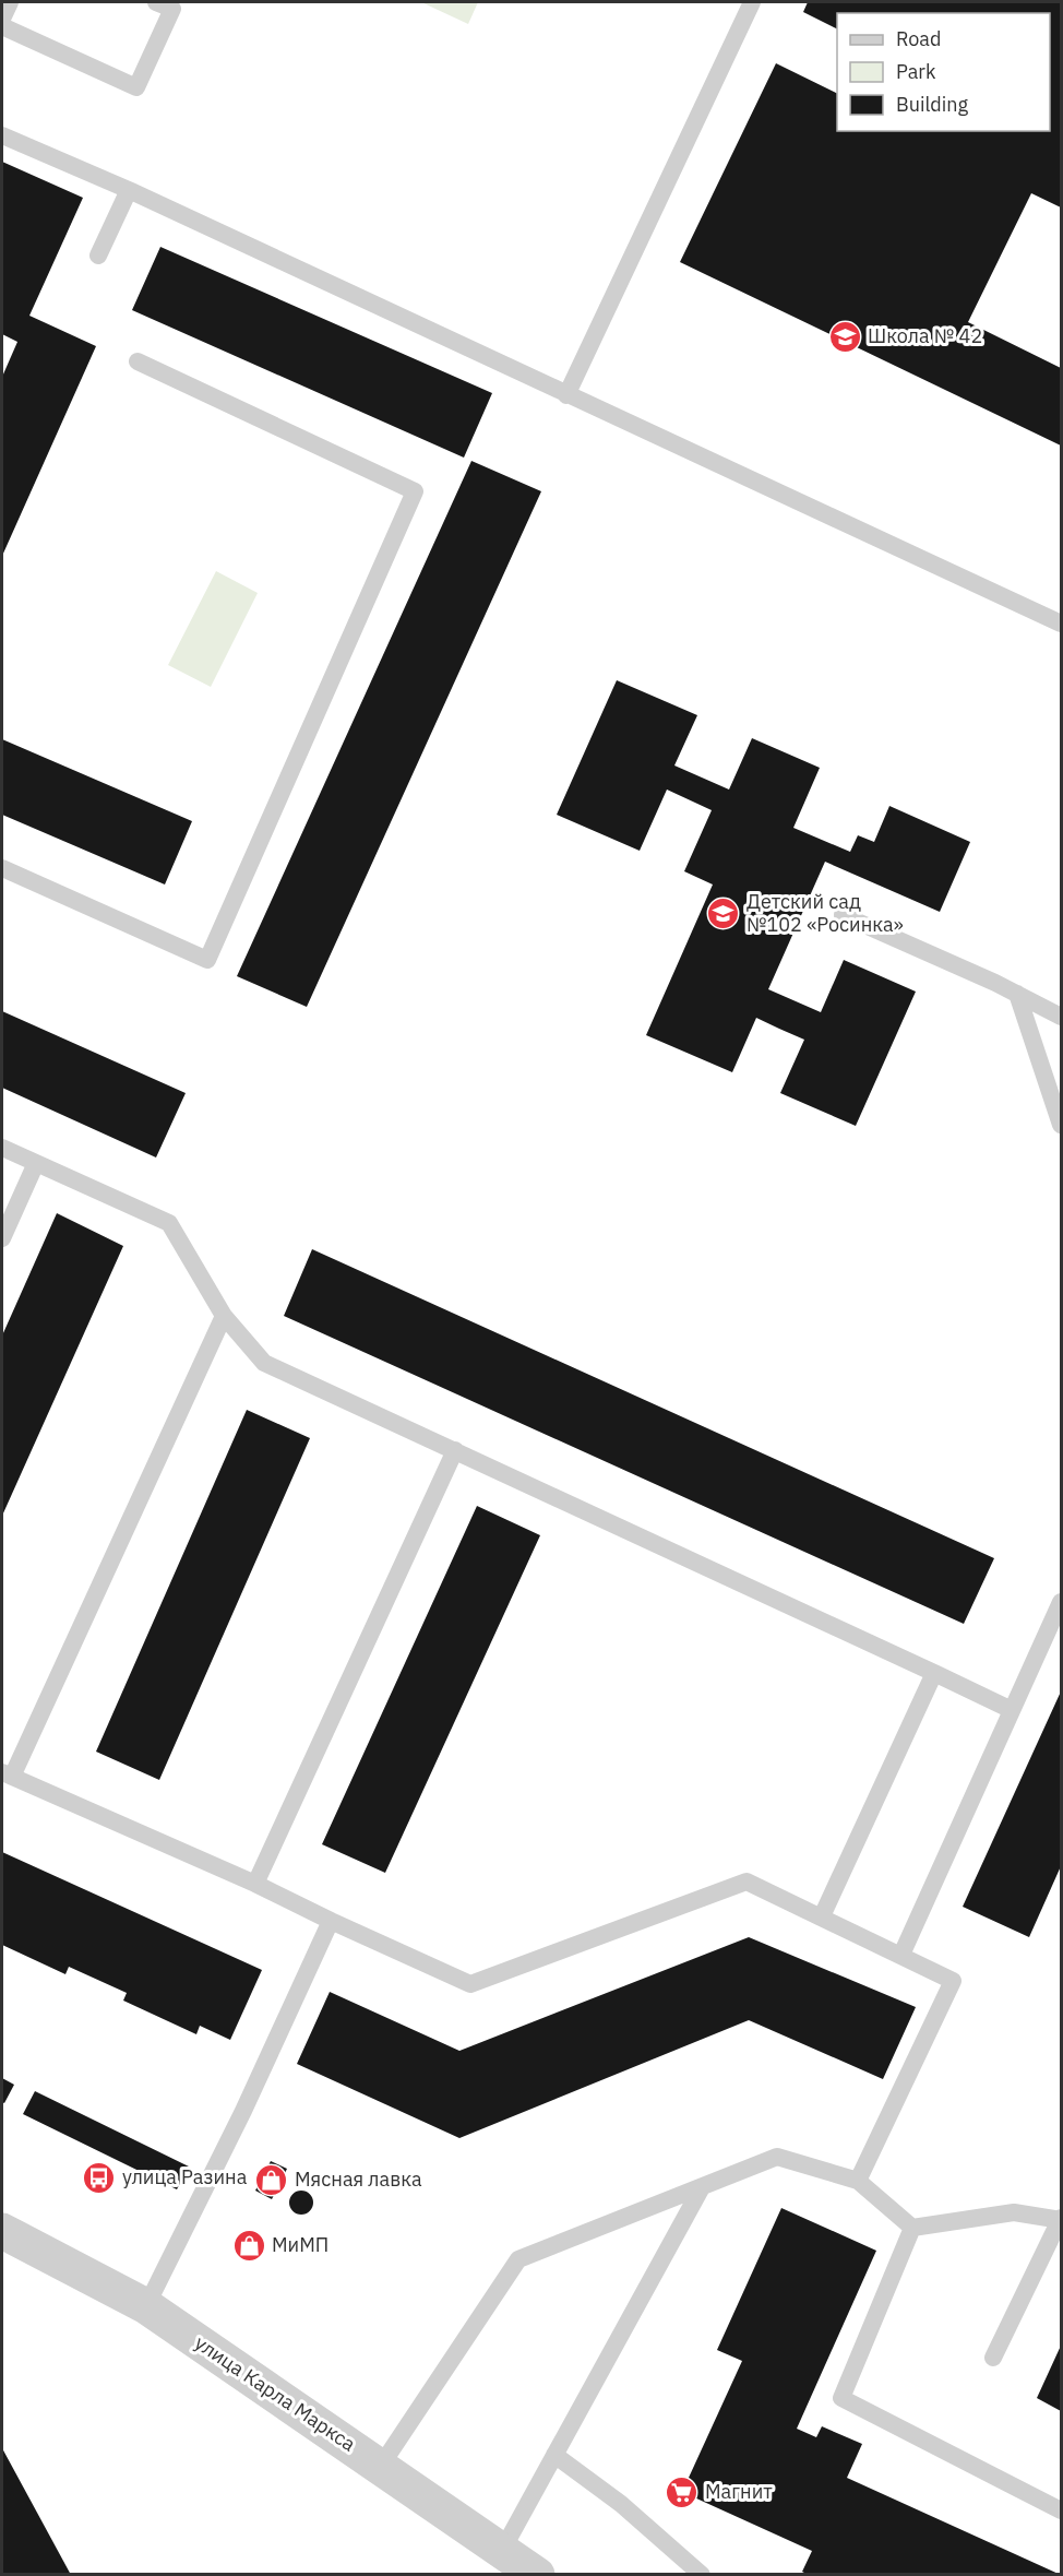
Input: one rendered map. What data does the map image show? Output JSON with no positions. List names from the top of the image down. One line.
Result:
{"streets":{"street":["улица Карла Маркса"]},"places":{"school or university":["Школа № 42","Детский сад №102 «Росинка»"],"bus stop":["улица Разина"],"shop":["Мясная лавка","МиМП"],"supermarket":["Магнит"]},"legend":["Road","Park","Building"]}
